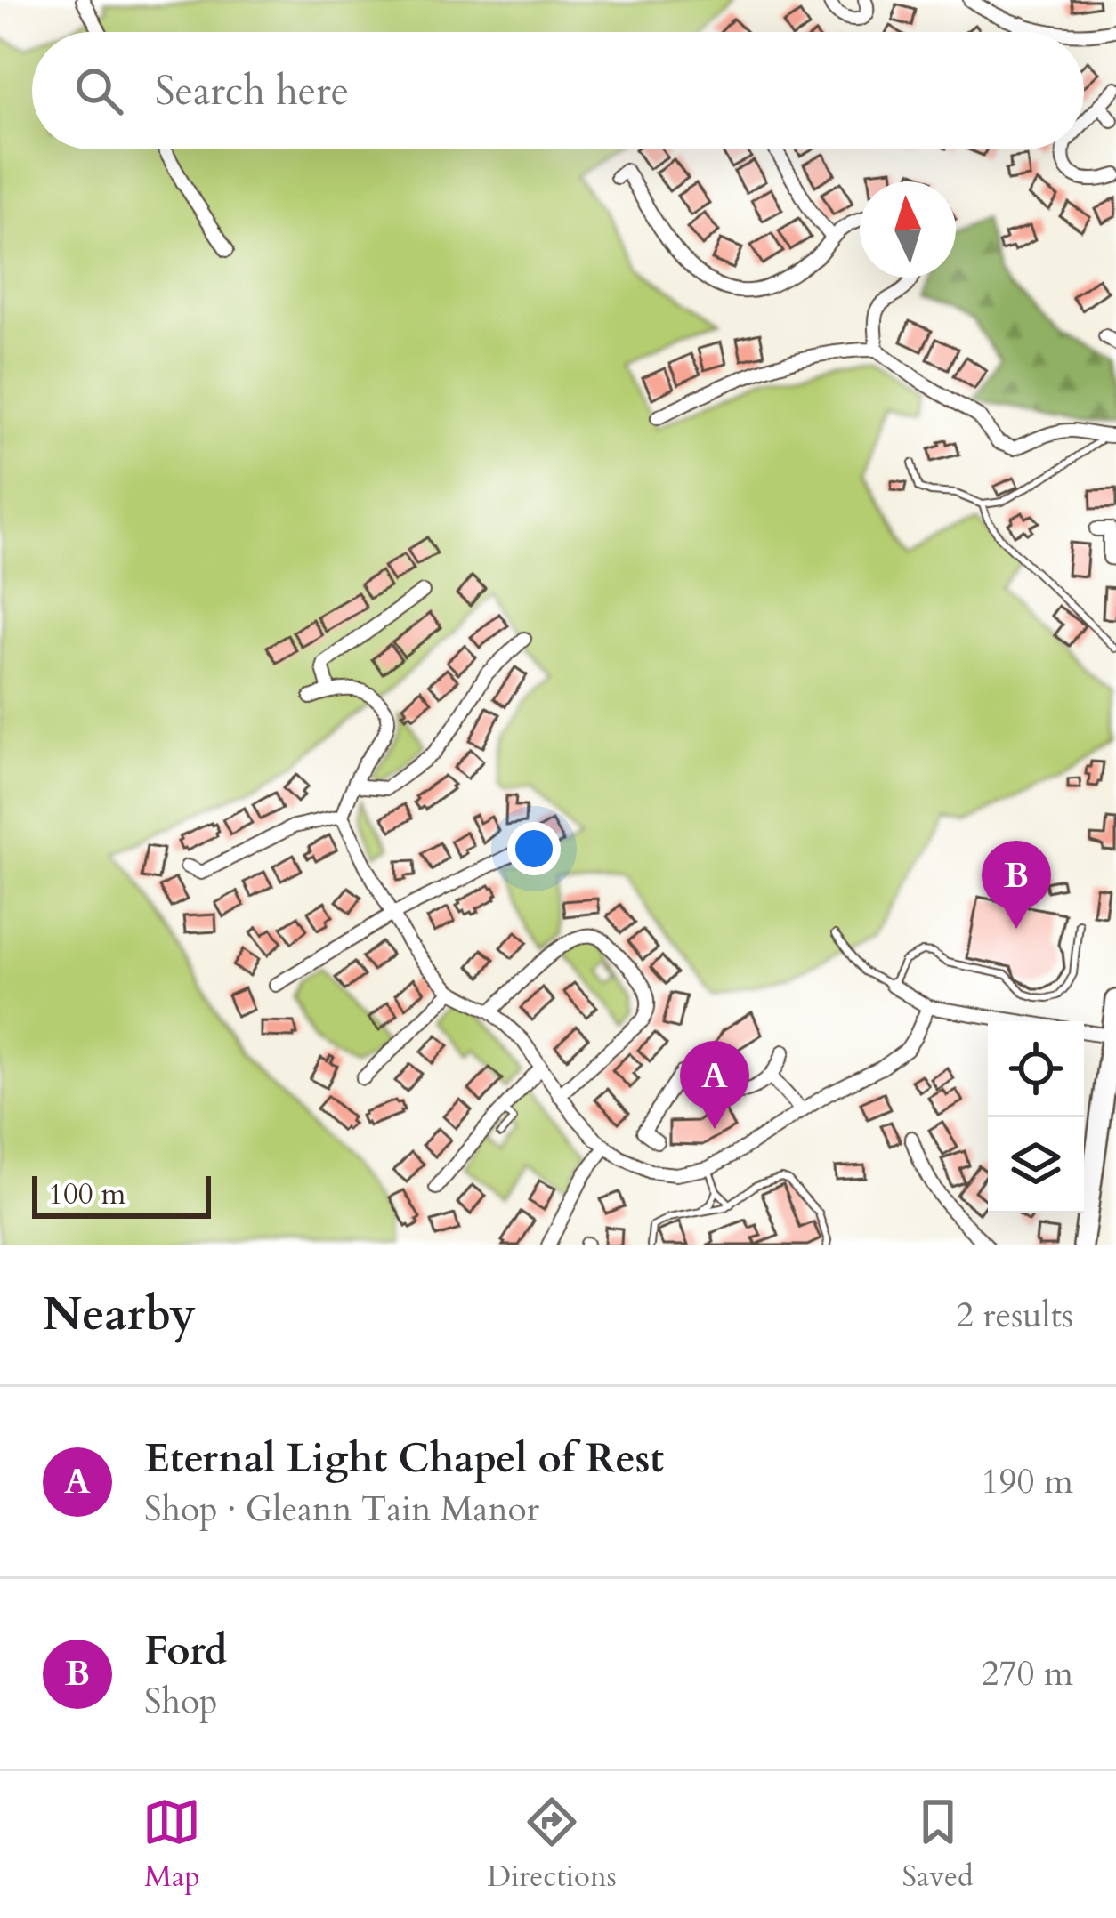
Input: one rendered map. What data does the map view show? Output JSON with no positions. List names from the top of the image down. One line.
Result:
{"scale_bar":"100 m","north":"top","page":{"search":"Search here","pins":["B","A"],"scale":"100 m","heading":["Nearby","2 results"],"list":[{"mark":"A","name":"Eternal Light Chapel of Rest","note":"Shop · Gleann Tain Manor","value":"190 m"},{"mark":"B","name":"Ford","note":"Shop","value":"270 m"}],"nav":["Map","Directions","Saved"]}}
